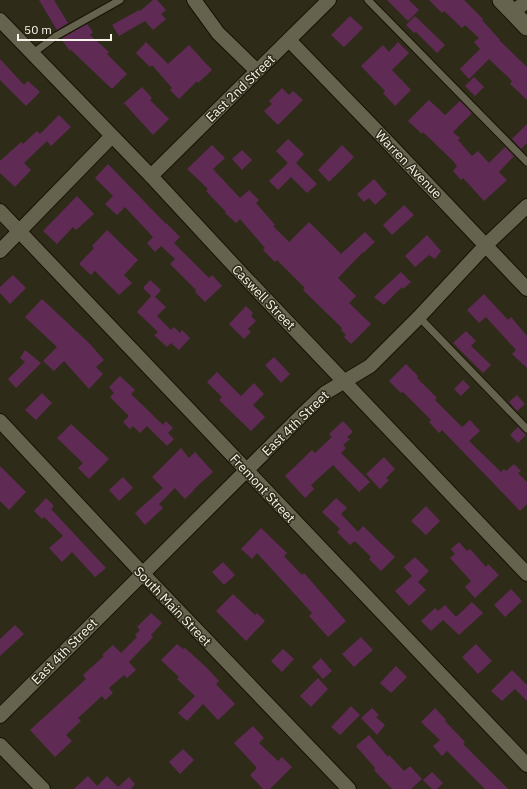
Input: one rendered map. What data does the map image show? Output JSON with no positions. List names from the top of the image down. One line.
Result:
{"streets":{"street":["East 2nd Street","Warren Avenue","Caswell Street","East 4th Street","Fremont Street","South Main Street"]},"crossings":[["East 2nd Street","Warren Avenue"],["East 2nd Street","Caswell Street"],["Warren Avenue","East 4th Street"],["Caswell Street","East 4th Street"],["East 4th Street","Fremont Street"],["East 4th Street","South Main Street"]],"scale_bar":"50 m"}
